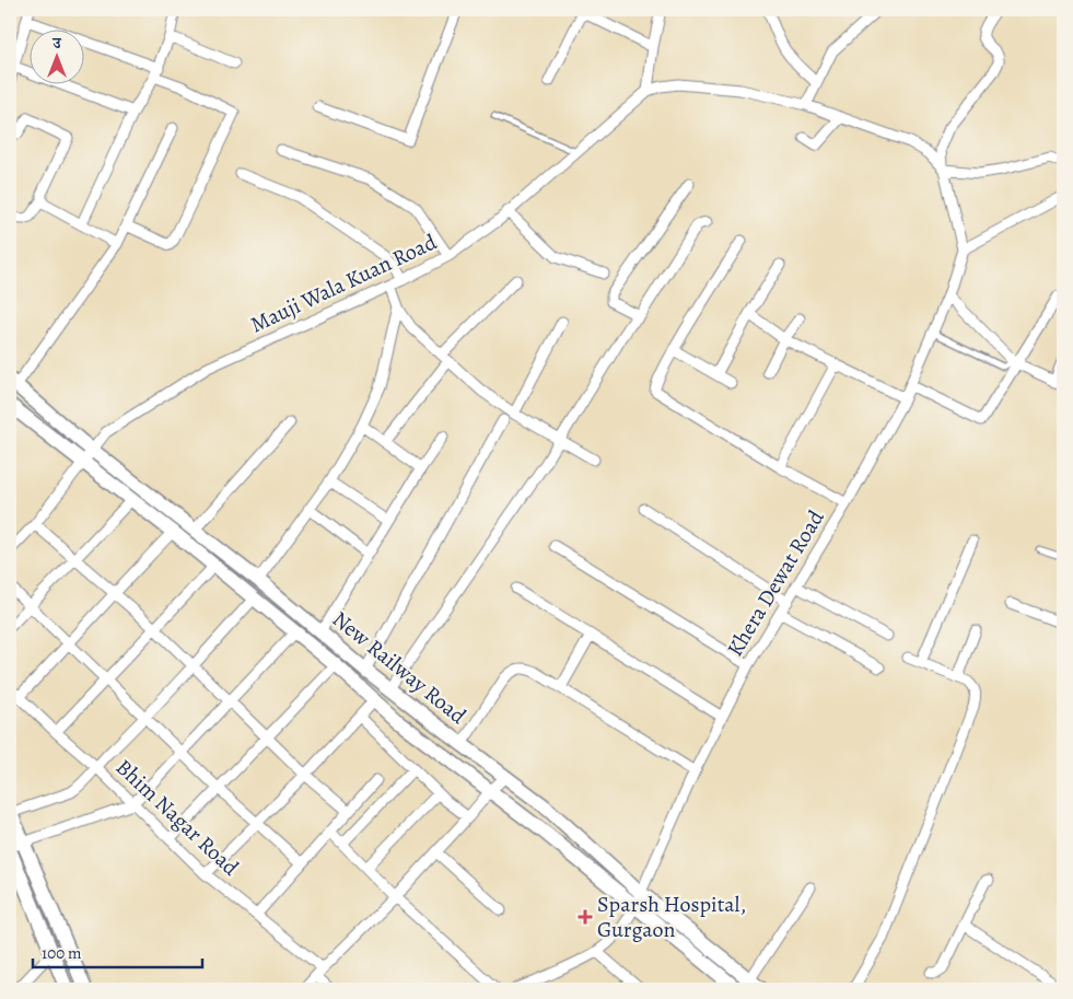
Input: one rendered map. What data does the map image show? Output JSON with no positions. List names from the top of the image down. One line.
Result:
{"streets":{"main road":["New Railway Road"],"street":["Mauji Wala Kuan Road","Khera Dewat Road","Bhim Nagar Road"]},"crossings":[["Mauji Wala Kuan Road","New Railway Road"],["Khera Dewat Road","New Railway Road"]],"places":{"health":["Sparsh Hospital, Gurgaon"]},"scale_bar":"100 m","north":"top"}
